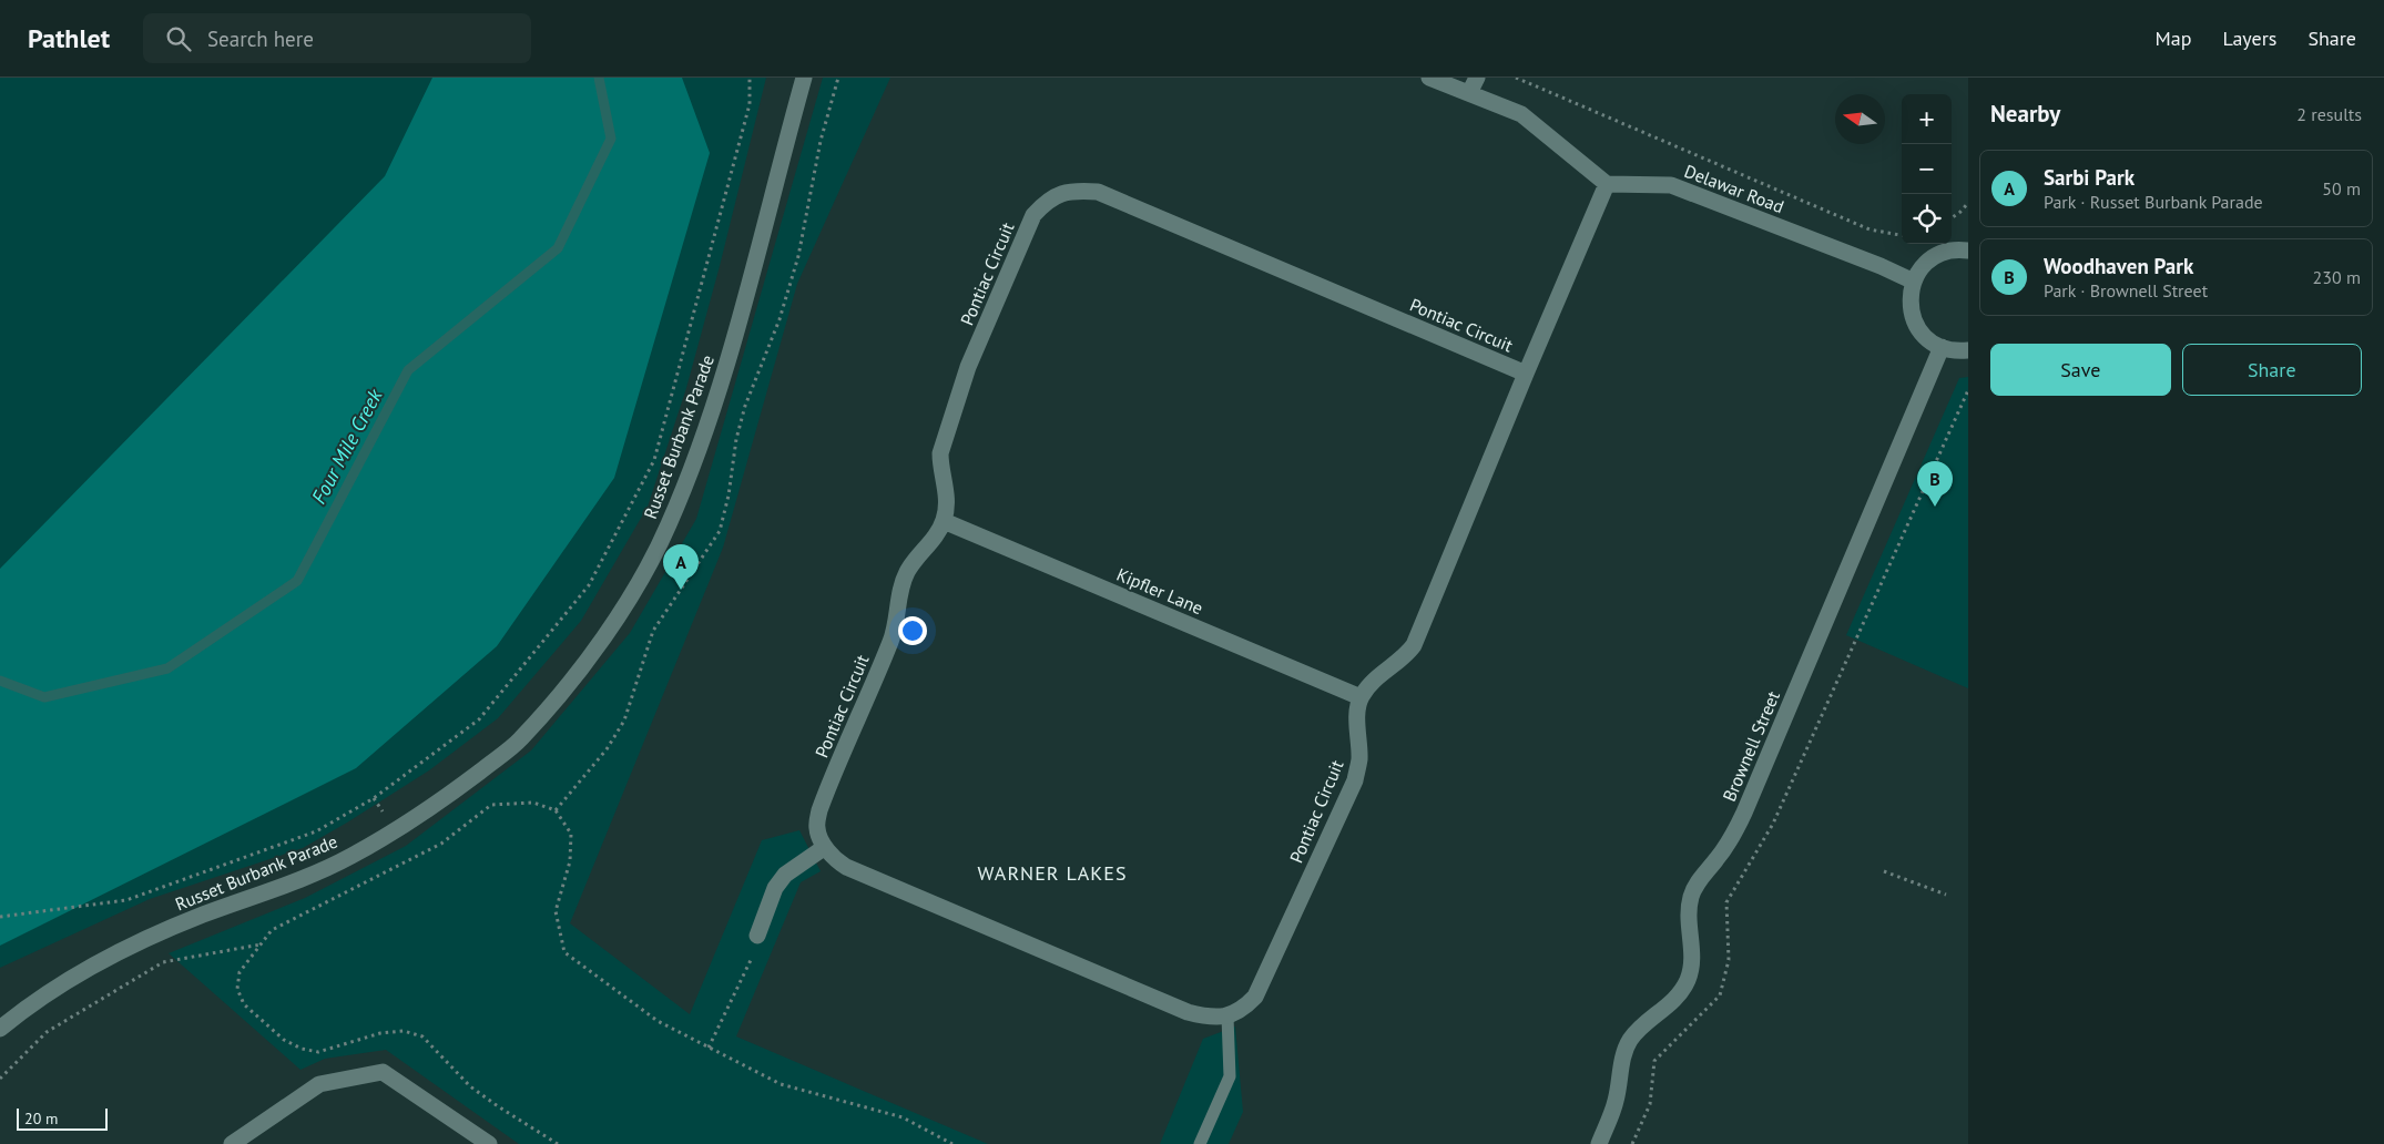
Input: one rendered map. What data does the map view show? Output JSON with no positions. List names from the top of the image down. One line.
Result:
{"streets":{"street":["Delawar Road","Pontiac Circuit","Russet Burbank Parade","Kipfler Lane","Brownell Street"]},"crossings":[["Delawar Road","Pontiac Circuit"],["Pontiac Circuit","Kipfler Lane"]],"districts":["WARNER LAKES"],"water":["Four Mile Creek"],"scale_bar":"20 m","north":"left","page":{"header":"Pathlet","search":"Search here","nav":["Map","Layers","Share"],"heading":["Nearby","2 results"],"map_buttons":["+","−"],"list":[{"mark":"A","name":"Sarbi Park","note":"Park · Russet Burbank Parade","value":"50 m"},{"mark":"B","name":"Woodhaven Park","note":"Park · Brownell Street","value":"230 m"}],"buttons":["Save","Share"],"pins":["B","A"],"scale":"20 m"}}
